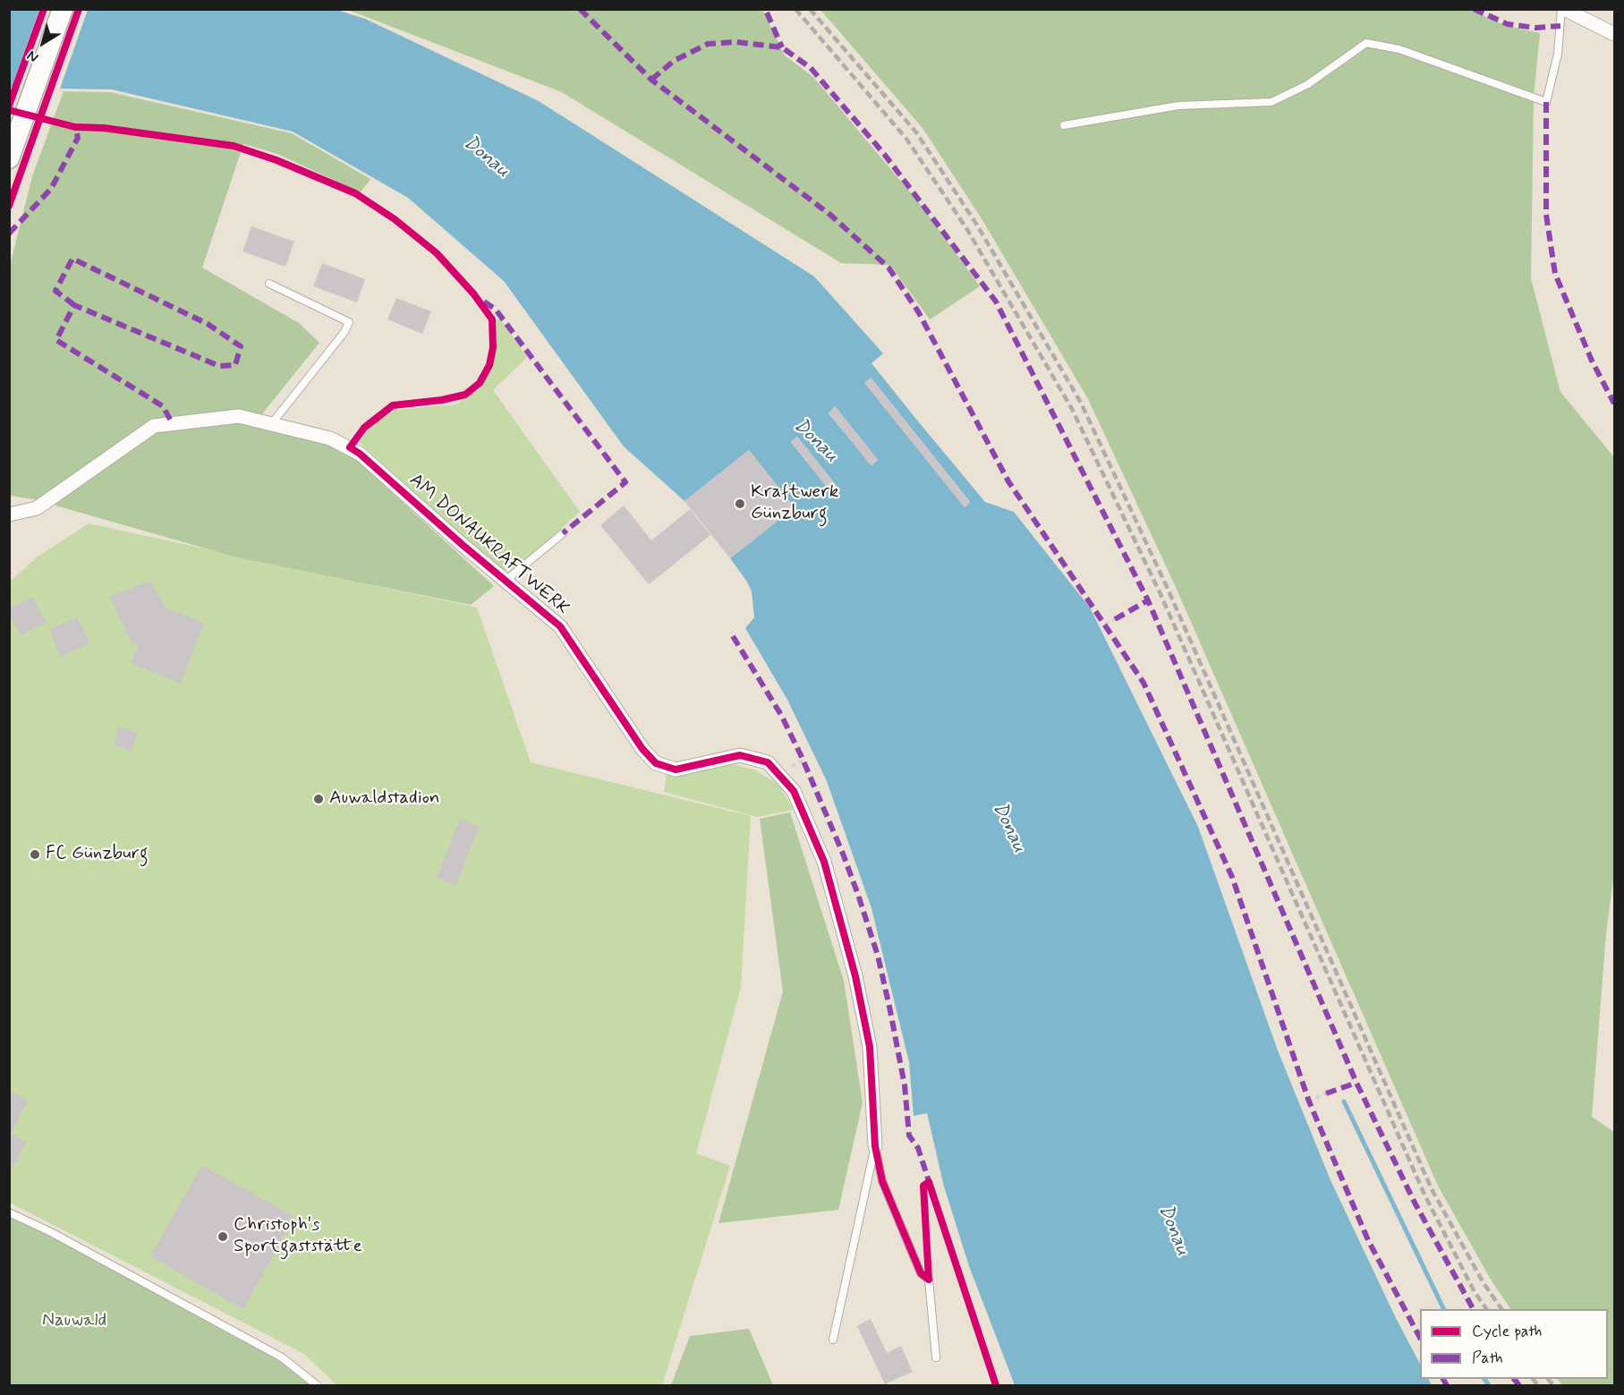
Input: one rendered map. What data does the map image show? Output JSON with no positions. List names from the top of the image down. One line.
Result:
{"streets":{"street":["AM DONAUKRAFTWERK"]},"water":["Donau"],"parks":["Nauwald"],"places":["Kraftwerk Günzburg","Auwaldstadion","FC Günzburg","Christoph's Sportgaststätte"],"legend":["Cycle path","Path"],"north":"bottom left"}
